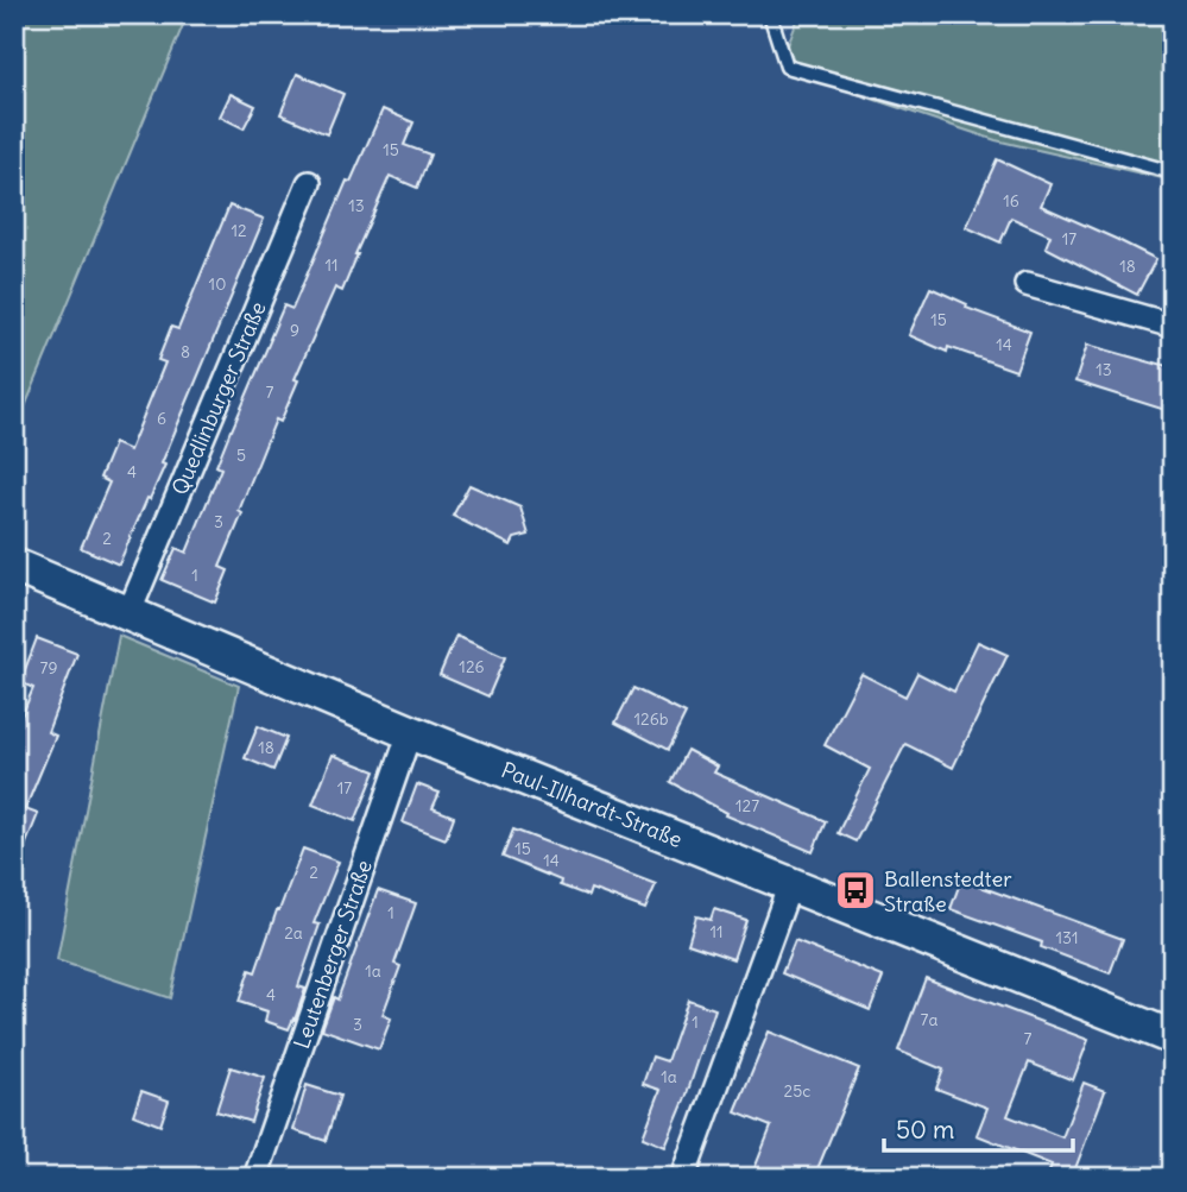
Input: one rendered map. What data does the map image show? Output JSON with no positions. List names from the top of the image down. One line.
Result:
{"streets":{"street":["Quedlinburger Straße","Paul-Illhardt-Straße","Leutenberger Straße"]},"crossings":[["Quedlinburger Straße","Paul-Illhardt-Straße"],["Paul-Illhardt-Straße","Leutenberger Straße"]],"places":{"bus stop":["Ballenstedter Straße"]},"house_numbers":["15","16","13","12","17","11","18","10","15","9","14","8","13","7","6","5","4","3","2","1","126","79","126b","18","17","127","15","14","2","1","11","2a","131","1a","4","7a","1","3","7","1a","25c"],"scale_bar":"50 m"}
